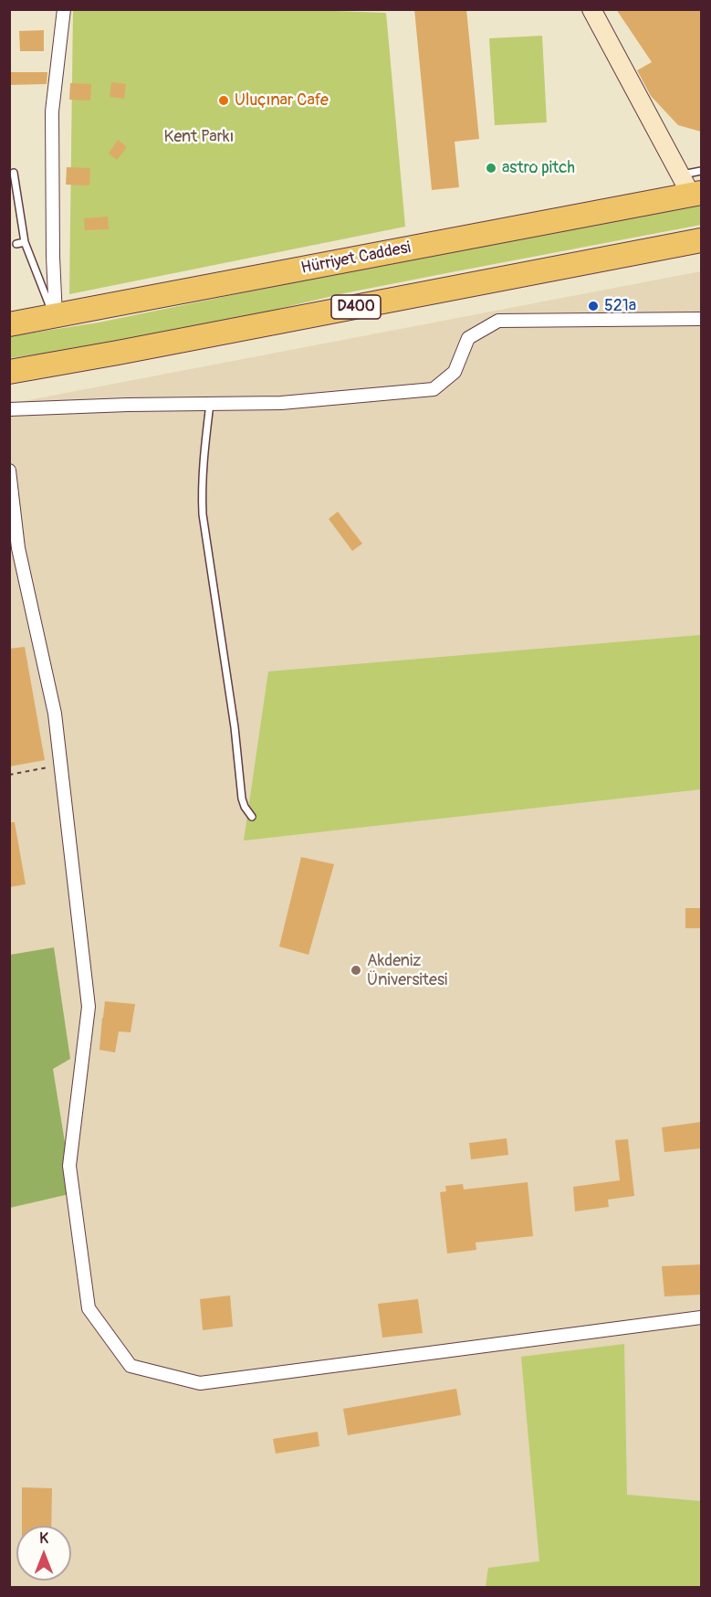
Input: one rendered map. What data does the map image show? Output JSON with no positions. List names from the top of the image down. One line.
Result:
{"streets":{"highway":["Hürriyet Caddesi","D400"]},"parks":["Kent Parkı"],"places":["Uluçınar Cafe","astro pitch","521a","Akdeniz Üniversitesi"],"north":"top"}
